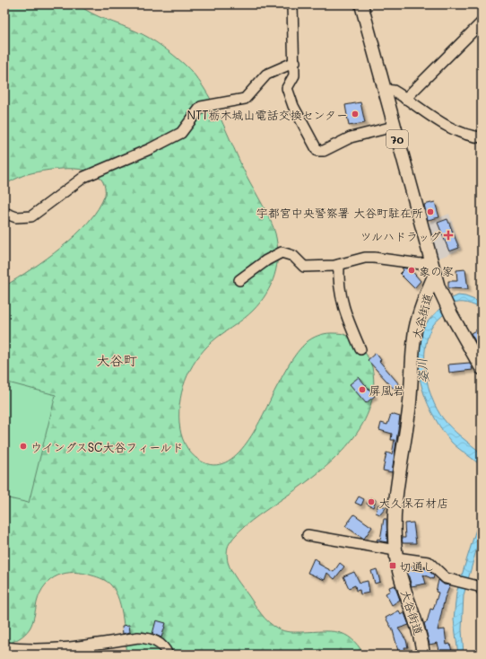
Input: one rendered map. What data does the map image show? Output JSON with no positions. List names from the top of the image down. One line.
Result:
{"streets":{"main road":["70","大谷街道"]},"crossings":[["70","大谷街道"]],"districts":["大谷町"],"water":["姿川"],"places":{"other":["NTT栃木城山電話交換センター","宇都宮中央警察署 大谷町駐在所","象の家","屏風岩","ウイングスSC大谷フィールド","大久保石材店"],"health":["ツルハドラッグ"],"transit":["切通し"]}}
